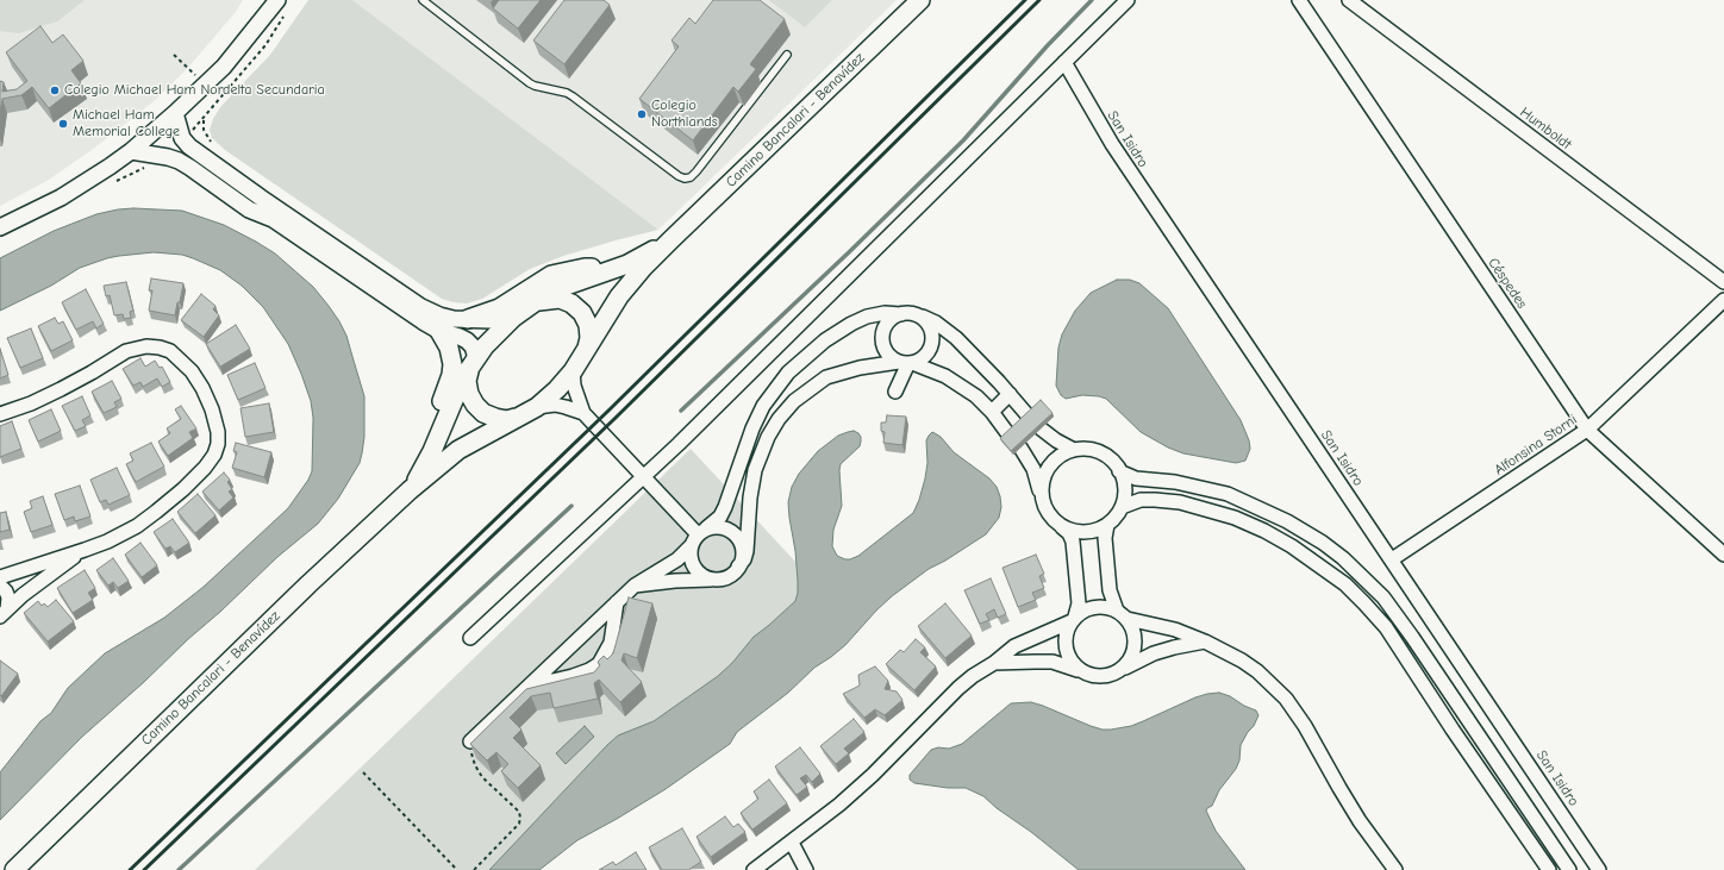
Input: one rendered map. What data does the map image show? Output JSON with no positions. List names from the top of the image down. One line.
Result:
{"streets":{"main road":["Camino Bancalari - Benavídez"],"street":["Humboldt","San Isidro","Céspedes","Alfonsina Storni"]},"crossings":[["San Isidro","Alfonsina Storni"],["Céspedes","Alfonsina Storni"]],"places":["Colegio Michael Ham Nordelta Secundaria","Colegio Northlands","Michael Ham Memorial College"]}
